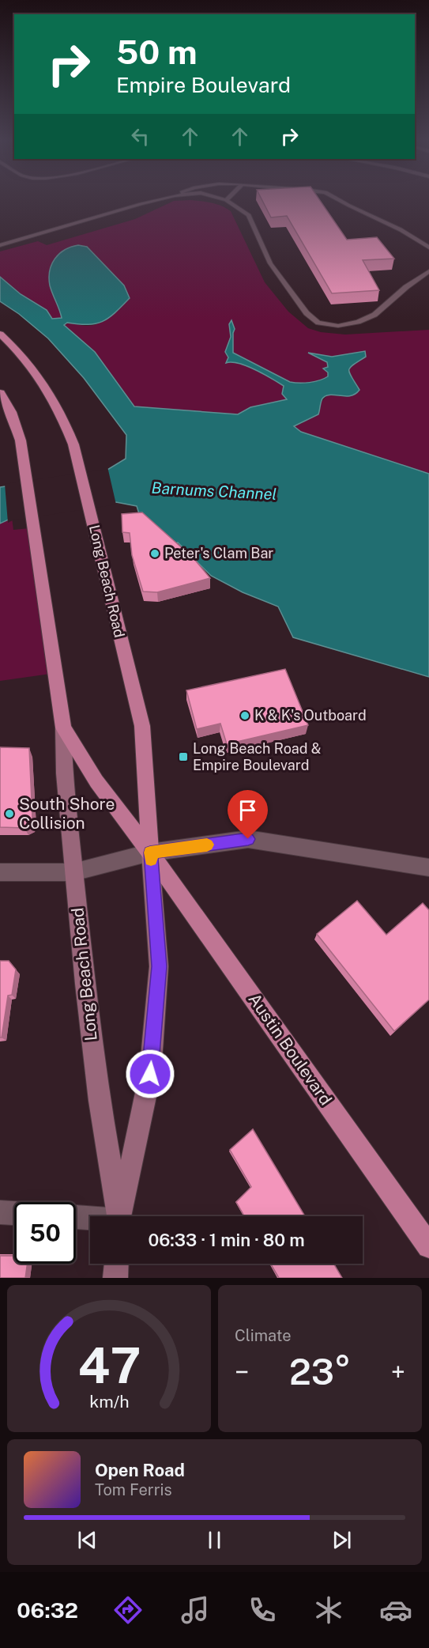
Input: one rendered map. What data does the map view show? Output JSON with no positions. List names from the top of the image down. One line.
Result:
{"streets":{"main road":["Long Beach Road","Austin Boulevard"]},"crossings":[["Long Beach Road","Austin Boulevard"]],"water":["Barnums Channel"],"places":{"other":["Peter's Clam Bar","K & K's Outboard","South Shore Collision"],"transit":["Long Beach Road & Empire Boulevard"]},"page":{"turn":["50 m","Empire Boulevard"],"limit":"50","trip":"06:33 · 1 min · 80 m","tile":"Climate","heat":["−","23°","+"],"song":["Open Road","Tom Ferris"],"tabs":"06:32","gauge":["47","km/h"]}}
